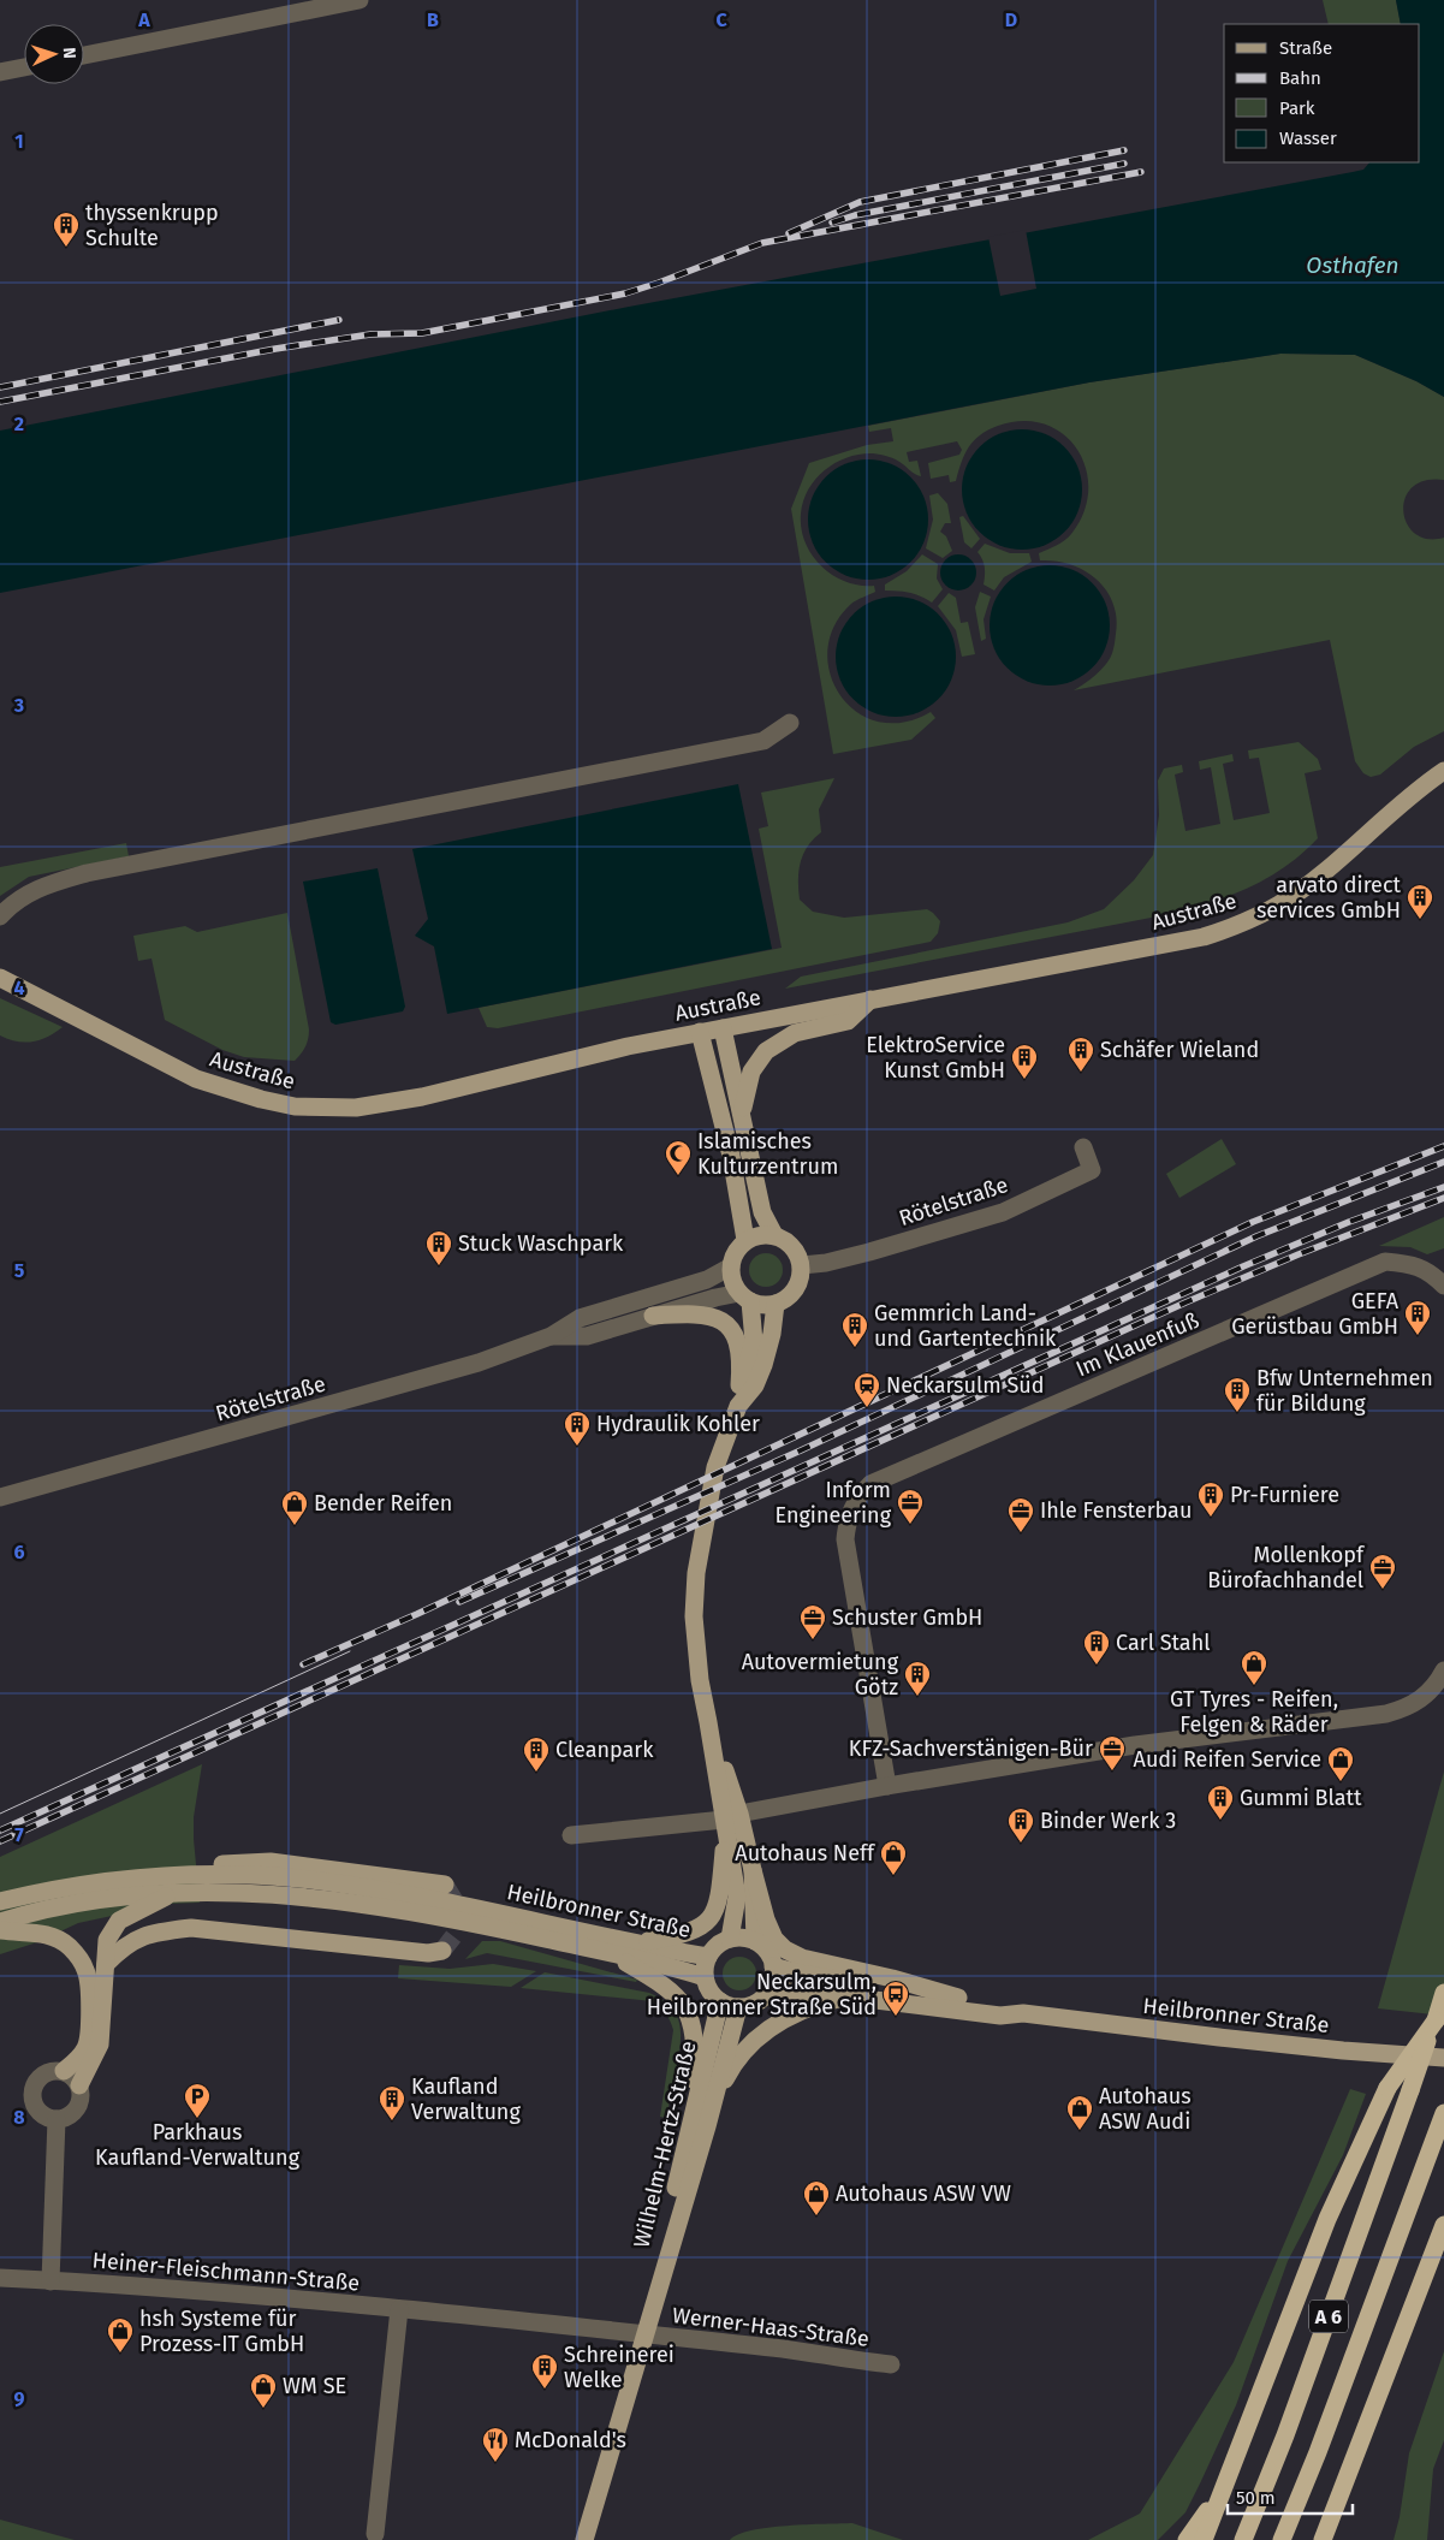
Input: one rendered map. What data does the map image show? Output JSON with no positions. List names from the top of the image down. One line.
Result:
{"streets":{"highway":["A 6"],"main road":["Austraße","Heilbronner Straße","Wilhelm-Hertz-Straße"],"street":["Rötelstraße","Im Klauenfuß","Heiner-Fleischmann-Straße","Werner-Haas-Straße"]},"crossings":[["Heilbronner Straße","Wilhelm-Hertz-Straße"],["Wilhelm-Hertz-Straße","Heiner-Fleischmann-Straße"],["Wilhelm-Hertz-Straße","Werner-Haas-Straße"],["Heiner-Fleischmann-Straße","Werner-Haas-Straße"]],"water":["Osthafen"],"places":{"building":["thyssenkrupp Schulte","arvato direct services GmbH","Schäfer Wieland","ElektroService Kunst GmbH","Stuck Waschpark","GEFA Gerüstbau GmbH","Gemmrich Land- und Gartentechnik","Bfw Unternehmen für Bildung","Hydraulik Kohler","Pr-Furniere","Carl Stahl","Autovermietung Götz","Cleanpark","Gummi Blatt","Binder Werk 3","Kaufland Verwaltung","Schreinerei Welke"],"mosque":["Islamisches Kulturzentrum"],"station":["Neckarsulm Süd"],"office":["Inform Engineering","Ihle Fensterbau","Mollenkopf Bürofachhandel","Schuster GmbH","KFZ-Sachverstänigen-Bür"],"shop":["Bender Reifen","GT Tyres - Reifen, Felgen & Räder","Audi Reifen Service","Autohaus Neff","Autohaus ASW Audi","Autohaus ASW VW","hsh Systeme für Prozess-IT GmbH","WM SE"],"bus stop":["Neckarsulm, Heilbronner Straße Süd"],"parking":["Parkhaus Kaufland-Verwaltung"],"restaurant":["McDonald's"]},"legend":["Straße","Bahn","Park","Wasser"],"scale_bar":"50 m","north":"right","grid":{"columns":["A","B","C","D"],"rows":["1","2","3","4","5","6","7","8","9"]}}
